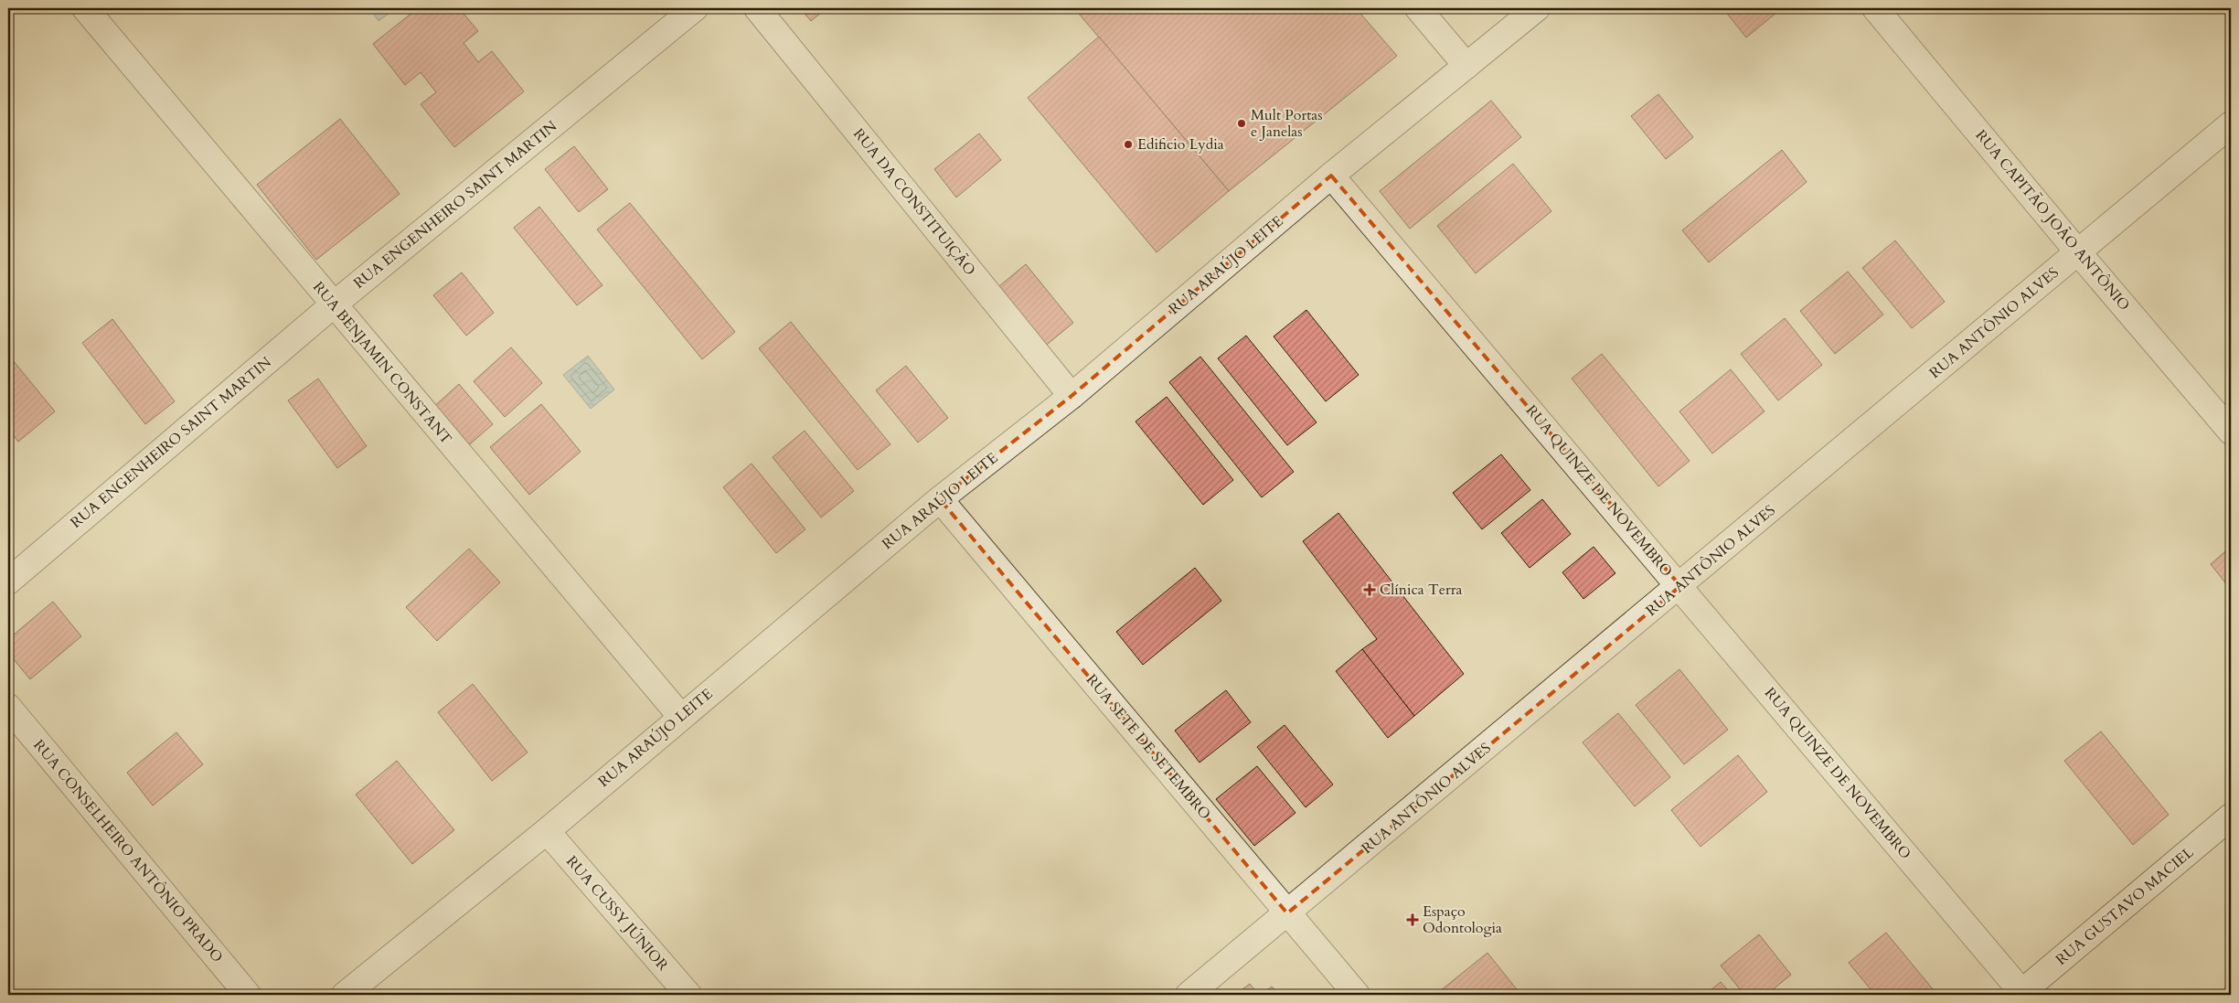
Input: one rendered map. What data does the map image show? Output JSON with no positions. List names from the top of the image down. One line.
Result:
{"streets":{"street":["RUA DA CONSTITUIÇÃO","RUA ENGENHEIRO SAINT MARTIN","RUA CAPITÃO JOÃO ANTÔNIO","RUA ARAÚJO LEITE","RUA ANTÔNIO ALVES","RUA BENJAMIN CONSTANT","RUA QUINZE DE NOVEMBRO","RUA SETE DE SETEMBRO","RUA CONSELHEIRO ANTÔNIO PRADO","RUA GUSTAVO MACIEL","RUA CUSSY JÚNIOR"]},"crossings":[["RUA DA CONSTITUIÇÃO","RUA ARAÚJO LEITE"],["RUA ENGENHEIRO SAINT MARTIN","RUA BENJAMIN CONSTANT"],["RUA CAPITÃO JOÃO ANTÔNIO","RUA ANTÔNIO ALVES"],["RUA ARAÚJO LEITE","RUA BENJAMIN CONSTANT"],["RUA ARAÚJO LEITE","RUA QUINZE DE NOVEMBRO"],["RUA ARAÚJO LEITE","RUA SETE DE SETEMBRO"],["RUA ARAÚJO LEITE","RUA CUSSY JÚNIOR"],["RUA ANTÔNIO ALVES","RUA QUINZE DE NOVEMBRO"],["RUA ANTÔNIO ALVES","RUA SETE DE SETEMBRO"],["RUA QUINZE DE NOVEMBRO","RUA GUSTAVO MACIEL"]],"places":{"other":["Mult Portas e Janelas","Edificio Lydia"],"health":["Clínica Terra","Espaço Odontologia"]}}
